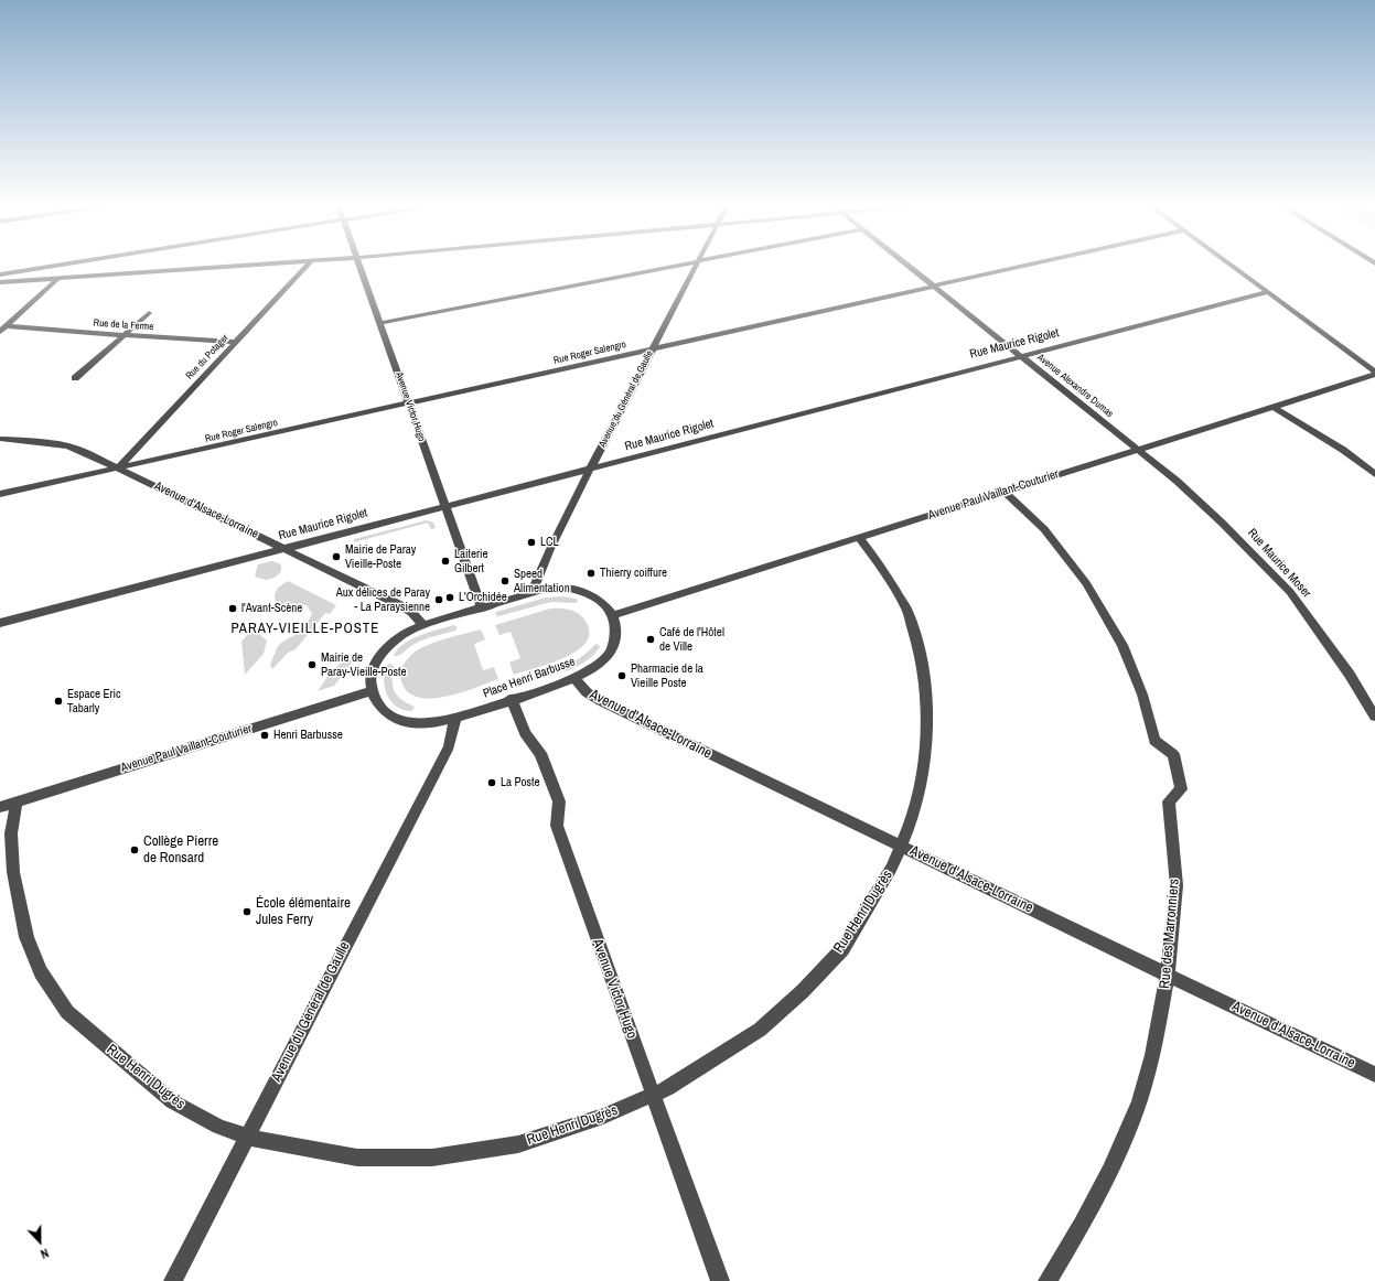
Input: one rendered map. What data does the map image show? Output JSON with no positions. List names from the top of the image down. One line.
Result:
{"streets":{"street":["Rue de la Ferme","Rue Maurice Rigolet","Rue Roger Salengro","Rue du Potager","Avenue Alexandre Dumas","Avenue du Général de Gaulle","Avenue Victor Hugo","Avenue Paul Vaillant-Couturier","Avenue d'Alsace-Lorraine","Rue Maurice Moser","Place Henri Barbusse","Rue Henri Dugrès","Rue des Marronniers"]},"crossings":[["Rue de la Ferme","Rue du Potager"],["Rue Maurice Rigolet","Avenue Alexandre Dumas"],["Rue Maurice Rigolet","Avenue du Général de Gaulle"],["Rue Maurice Rigolet","Avenue Victor Hugo"],["Rue Maurice Rigolet","Avenue d'Alsace-Lorraine"],["Rue Roger Salengro","Rue du Potager"],["Rue Roger Salengro","Avenue Alexandre Dumas"],["Rue Roger Salengro","Avenue du Général de Gaulle"],["Rue Roger Salengro","Avenue Victor Hugo"],["Rue Roger Salengro","Avenue d'Alsace-Lorraine"],["Rue du Potager","Avenue d'Alsace-Lorraine"],["Avenue Alexandre Dumas","Avenue Paul Vaillant-Couturier"],["Avenue Alexandre Dumas","Rue Maurice Moser"],["Avenue du Général de Gaulle","Place Henri Barbusse"],["Avenue du Général de Gaulle","Rue Henri Dugrès"],["Avenue Victor Hugo","Place Henri Barbusse"],["Avenue Victor Hugo","Rue Henri Dugrès"],["Avenue Paul Vaillant-Couturier","Rue Maurice Moser"],["Avenue Paul Vaillant-Couturier","Place Henri Barbusse"],["Avenue Paul Vaillant-Couturier","Rue Henri Dugrès"],["Avenue Paul Vaillant-Couturier","Rue des Marronniers"],["Avenue d'Alsace-Lorraine","Place Henri Barbusse"],["Avenue d'Alsace-Lorraine","Rue Henri Dugrès"],["Avenue d'Alsace-Lorraine","Rue des Marronniers"]],"districts":["PARAY-VIEILLE-POSTE"],"places":["LCL","Mairie de Paray Vieille-Poste","Laiterie Gilbert","Thierry coiffure","Speed Alimentation","L'Orchidée","Aux délices de Paray - La Paraysienne","l'Avant-Scène","Café de l'Hôtel de Ville","Mairie de Paray-Vieille-Poste","Pharmacie de la Vieille Poste","Espace Eric Tabarly","Henri Barbusse","La Poste","Collège Pierre de Ronsard","École élémentaire Jules Ferry"],"north":"bottom"}
